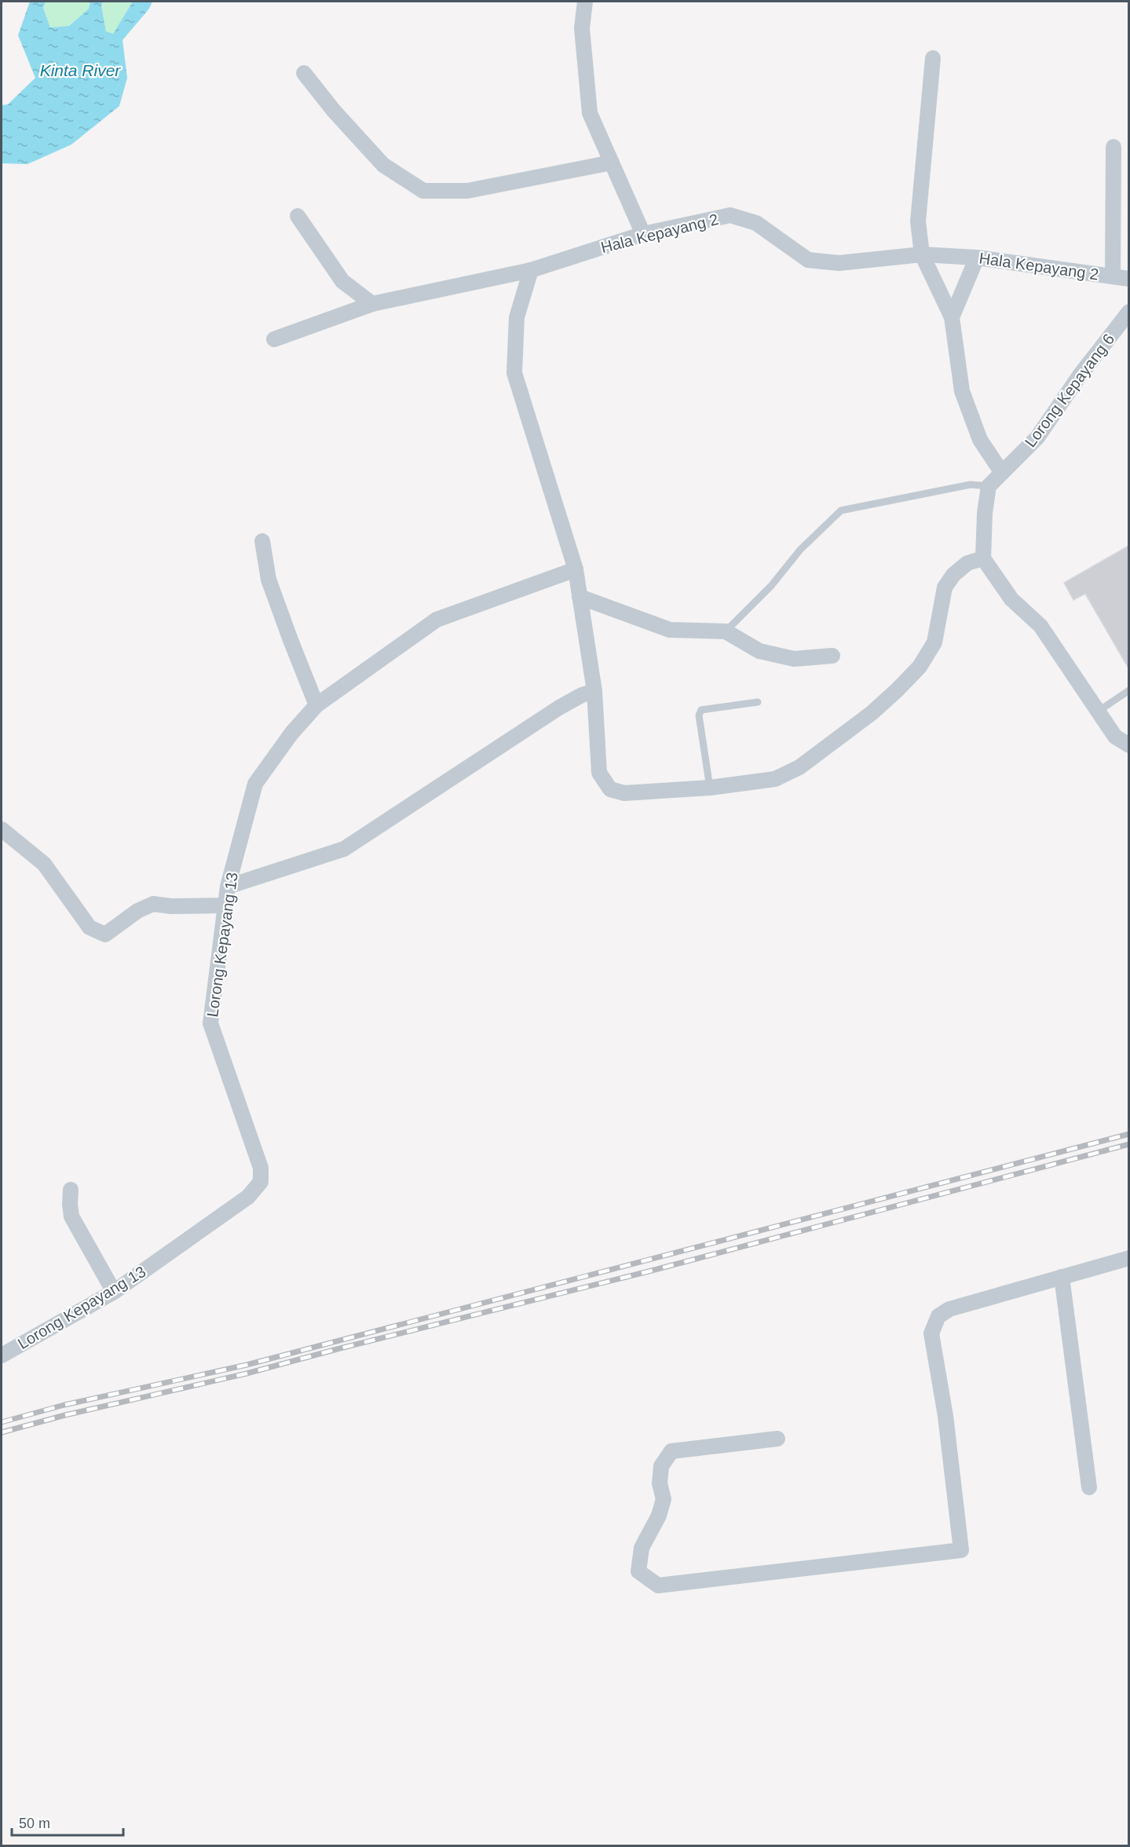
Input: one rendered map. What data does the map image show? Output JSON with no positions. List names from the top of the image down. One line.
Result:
{"streets":{"street":["Hala Kepayang 2","Lorong Kepayang 6","Lorong Kepayang 13"]},"water":["Kinta River"],"scale_bar":"50 m"}
